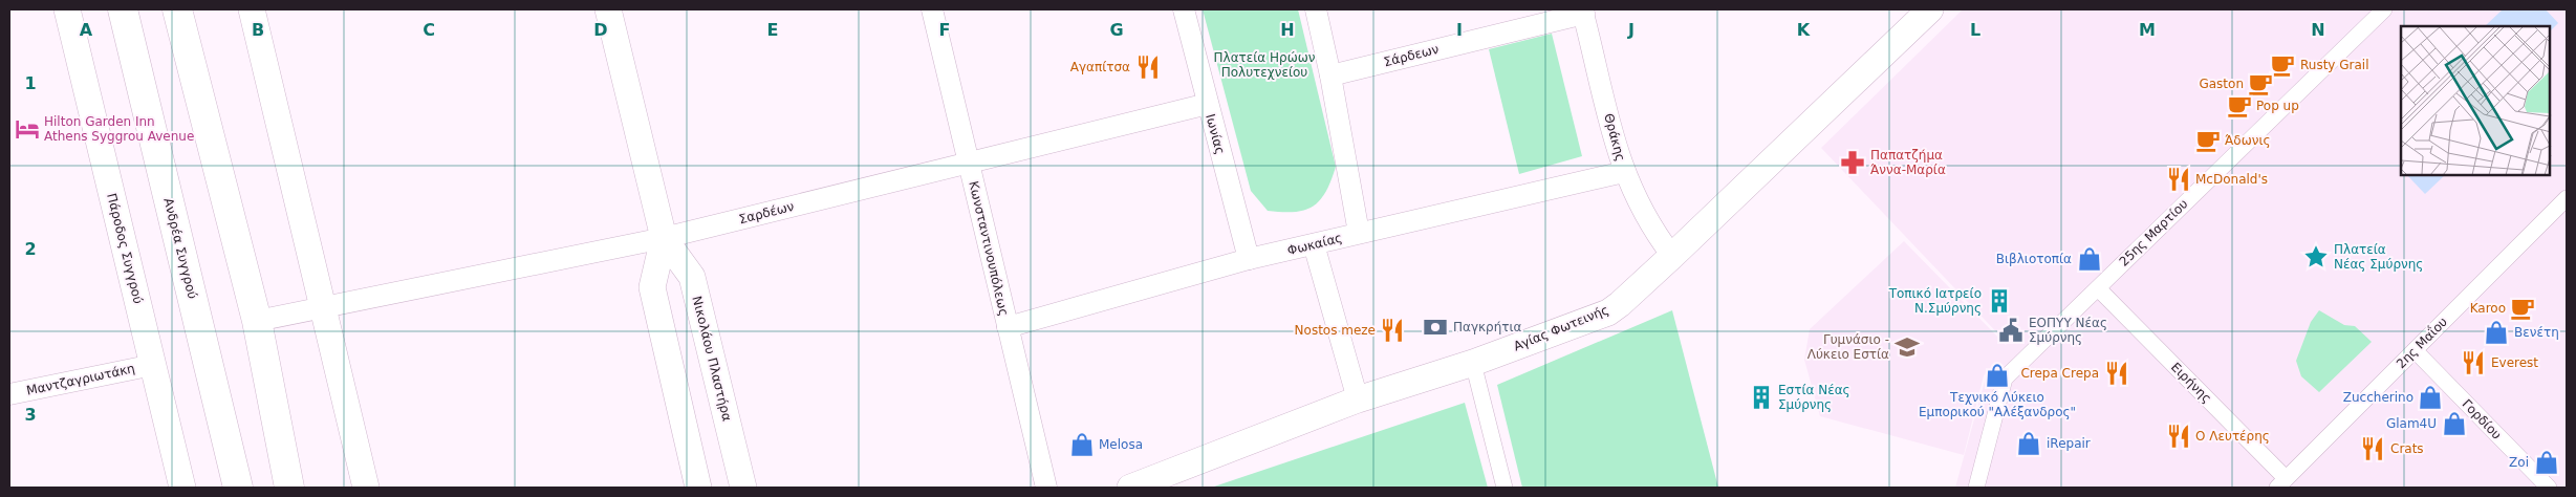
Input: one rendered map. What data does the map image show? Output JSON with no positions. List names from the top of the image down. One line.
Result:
{"streets":{"highway":["Ανδρέα Συγγρού"],"street":["Σάρδεων","Ιωνίας","Θράκης","Σαρδέων","25ης Μαρτίου","Φωκαίας","Πάροδος Συγγρού","Κωνσταντινουπόλεως","Αγίας Φωτεινής","2ης Μαΐου","Νικολάου Πλαστήρα","Μαντζαγριωτάκη","Ειρήνης","Γορδίου"]},"crossings":[["Σάρδεων","Θράκης"],["Ιωνίας","Σαρδέων"],["Ιωνίας","Φωκαίας"],["Θράκης","Φωκαίας"],["Θράκης","Αγίας Φωτεινής"],["Σαρδέων","Κωνσταντινουπόλεως"],["Σαρδέων","Νικολάου Πλαστήρα"],["25ης Μαρτίου","Ειρήνης"],["Φωκαίας","Κωνσταντινουπόλεως"],["Πάροδος Συγγρού","Μαντζαγριωτάκη"],["2ης Μαΐου","Ειρήνης"],["2ης Μαΐου","Γορδίου"]],"parks":["Πλατεία Ηρώων Πολυτεχνείου"],"places":{"cafe":["Rusty Grail","Gaston","Pop up","Άδωνις","Karoo"],"restaurant":["Αγαπίτσα","McDonald's","Nostos meze","Everest","Crepa Crepa","Ο Λευτέρης","Crats"],"hotel":["Hilton Garden Inn Athens Syggrou Avenue"],"pharmacy":["Παπατζήμα Άννα-Μαρία"],"place":["Πλατεία Νέας Σμύρνης"],"shop":["Βιβλιοτοπία","Βενέτη","Τεχνικό Λύκειο Εμπορικού \"Αλέξανδρος\"","Zuccherino","Glam4U","iRepair","Melosa","Zoi"],"building":["Τοπικό Ιατρείο Ν.Σμύρνης","Εστία Νέας Σμύρνης"],"bank":["Παγκρήτια"],"public building":["ΕΟΠΥΥ Νέας Σμύρνης"],"school or university":["Γυμνάσιο - Λύκειο Εστία"]},"grid":{"columns":["A","B","C","D","E","F","G","H","I","J","K","L","M","N"],"rows":["1","2","3"]}}
